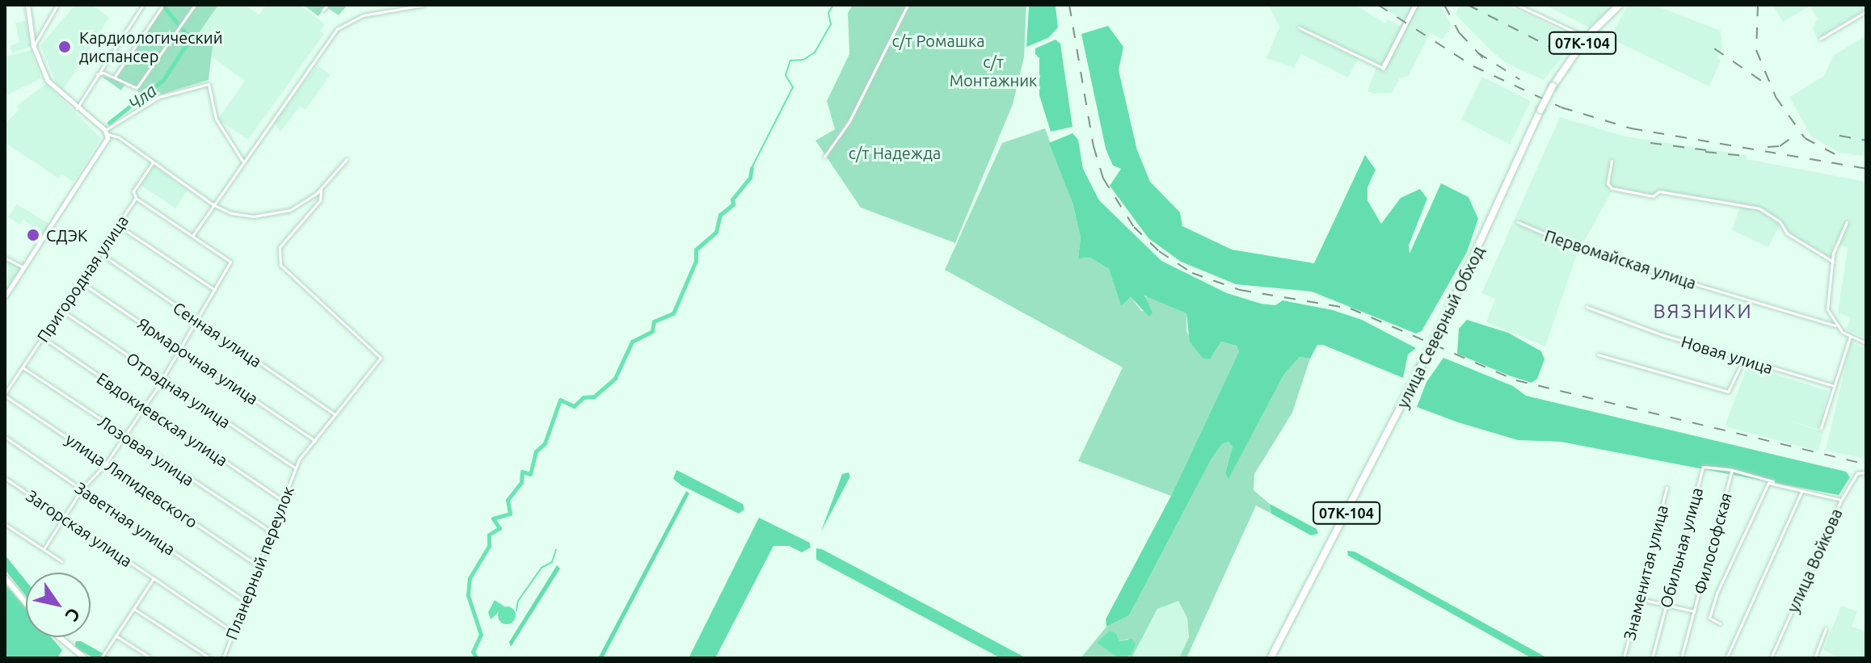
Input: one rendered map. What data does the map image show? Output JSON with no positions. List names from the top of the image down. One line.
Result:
{"streets":{"highway":["07К-104","улица Северный Обход"],"street":["Первомайская улица","Пригородная улица","Сенная улица","Новая улица","Ярмарочная улица","Отрадная улица","Евдокиевская улица","Лозовая улица","улица Ляпидевского","Заветная улица","Загорская улица","Философская","Обильная улица","улица Войкова","Планерный переулок","Знаменитая улица"]},"crossings":[["Пригородная улица","Сенная улица"],["Пригородная улица","Ярмарочная улица"],["Пригородная улица","Отрадная улица"],["Пригородная улица","Евдокиевская улица"],["Пригородная улица","Лозовая улица"],["Пригородная улица","улица Ляпидевского"],["Сенная улица","Планерный переулок"],["Ярмарочная улица","Планерный переулок"],["Отрадная улица","Планерный переулок"],["Евдокиевская улица","Планерный переулок"],["Лозовая улица","Планерный переулок"],["улица Ляпидевского","Планерный переулок"],["Заветная улица","Планерный переулок"],["Загорская улица","Планерный переулок"],["Философская","Обильная улица"],["Философская","улица Войкова"]],"districts":["ВЯЗНИКИ"],"water":["Чла"],"parks":["с/т Ромашка","с/т Монтажник","с/т Надежда"],"places":["Кардиологический диспансер","СДЭК"],"north":"bottom right"}
